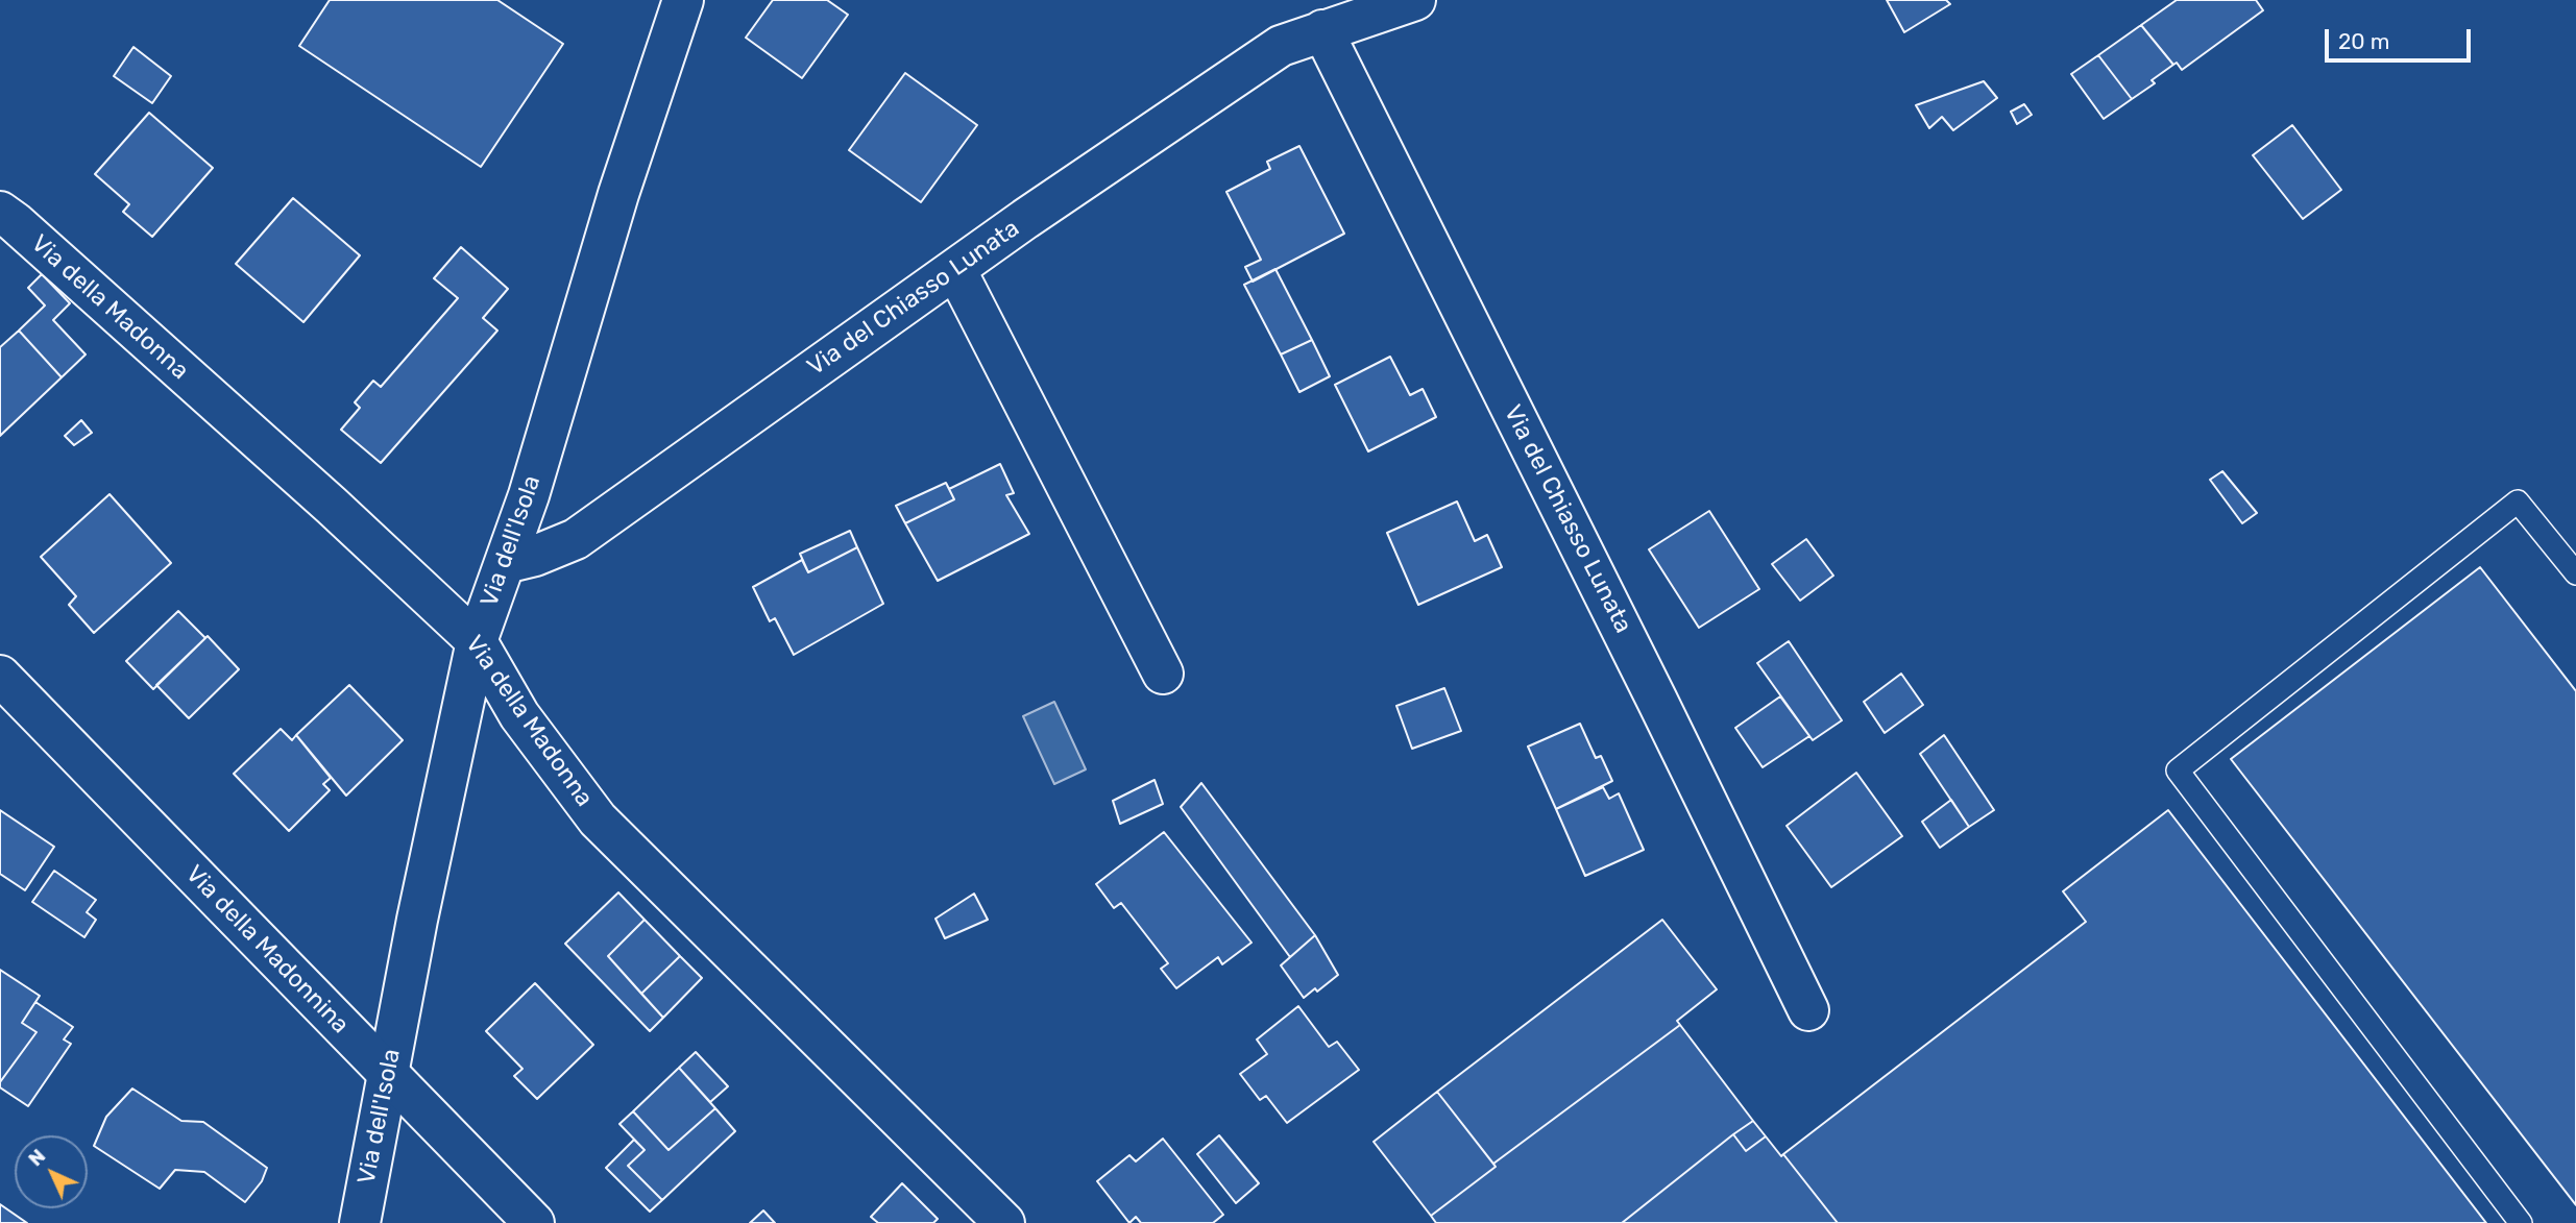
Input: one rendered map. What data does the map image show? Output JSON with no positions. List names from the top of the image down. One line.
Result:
{"streets":{"street":["Via del Chiasso Lunata","Via della Madonna","Via dell'Isola","Via della Madonnina"]},"crossings":[["Via del Chiasso Lunata","Via dell'Isola"],["Via della Madonna","Via dell'Isola"],["Via dell'Isola","Via della Madonnina"]],"scale_bar":"20 m","north":"top left"}
